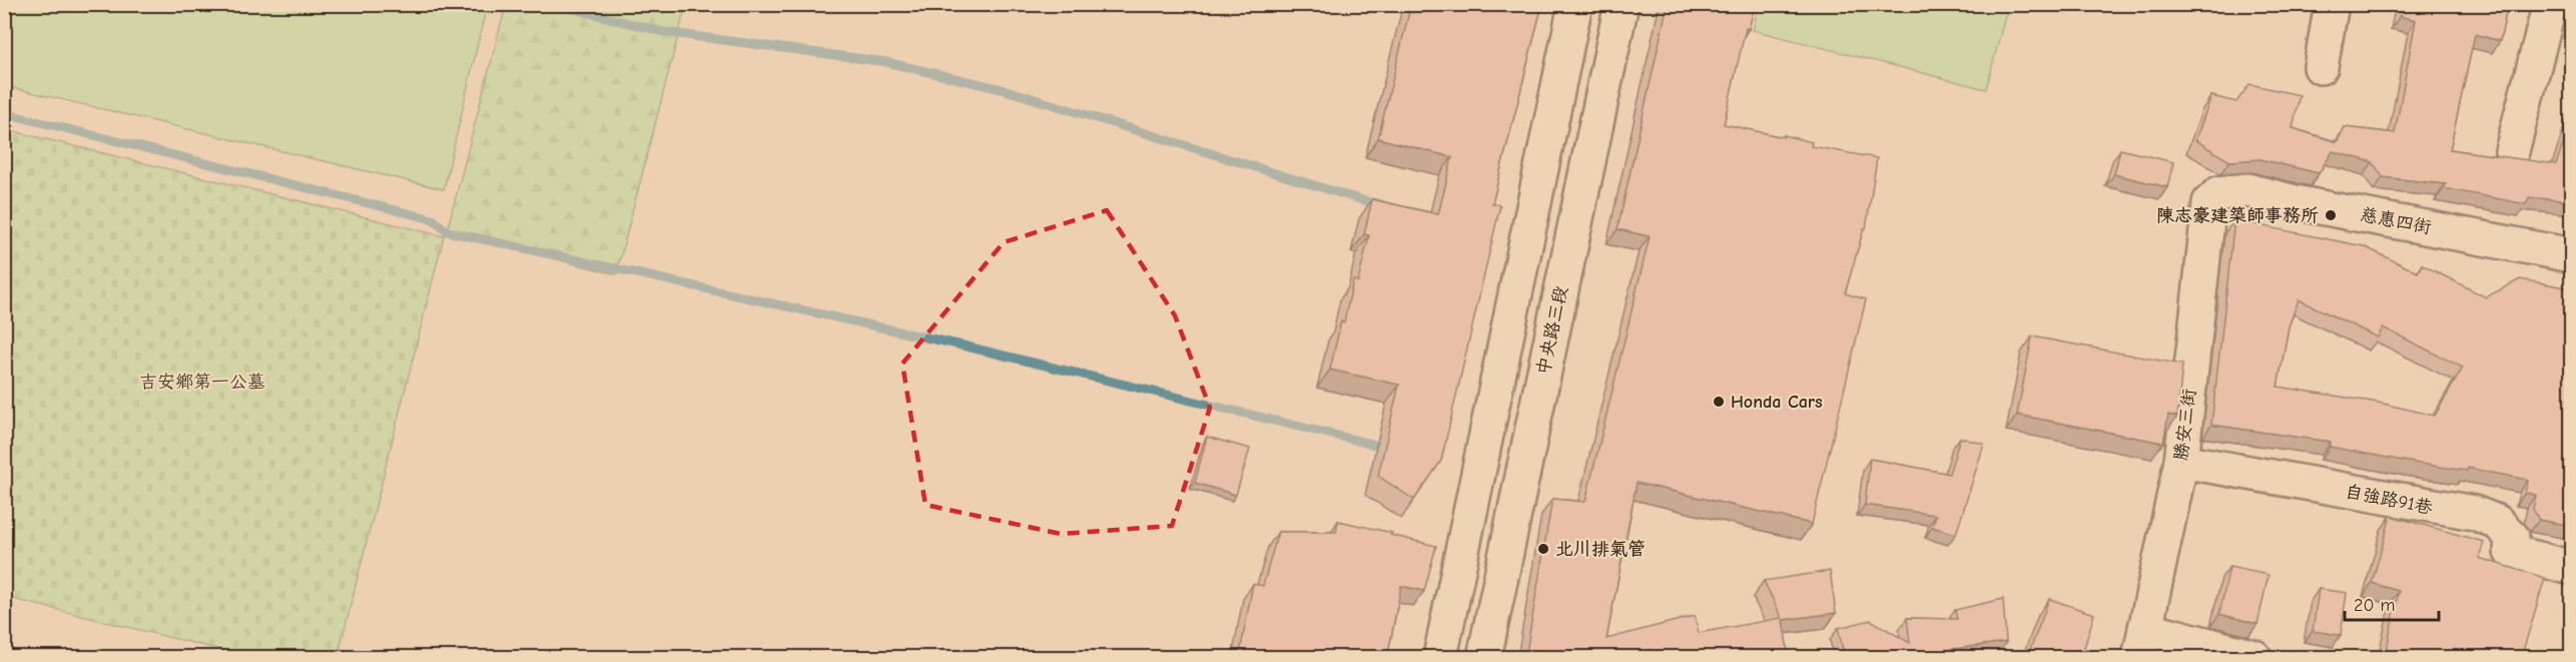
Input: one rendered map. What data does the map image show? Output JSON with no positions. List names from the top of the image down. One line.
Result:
{"streets":{"street":["慈惠四街","中央路三段","勝安三街","自強路91巷"]},"crossings":[["慈惠四街","勝安三街"],["勝安三街","自強路91巷"]],"parks":["吉安鄉第一公墓"],"places":["陳志豪建築師事務所","Honda Cars","北川排氣管"],"scale_bar":"20 m"}
